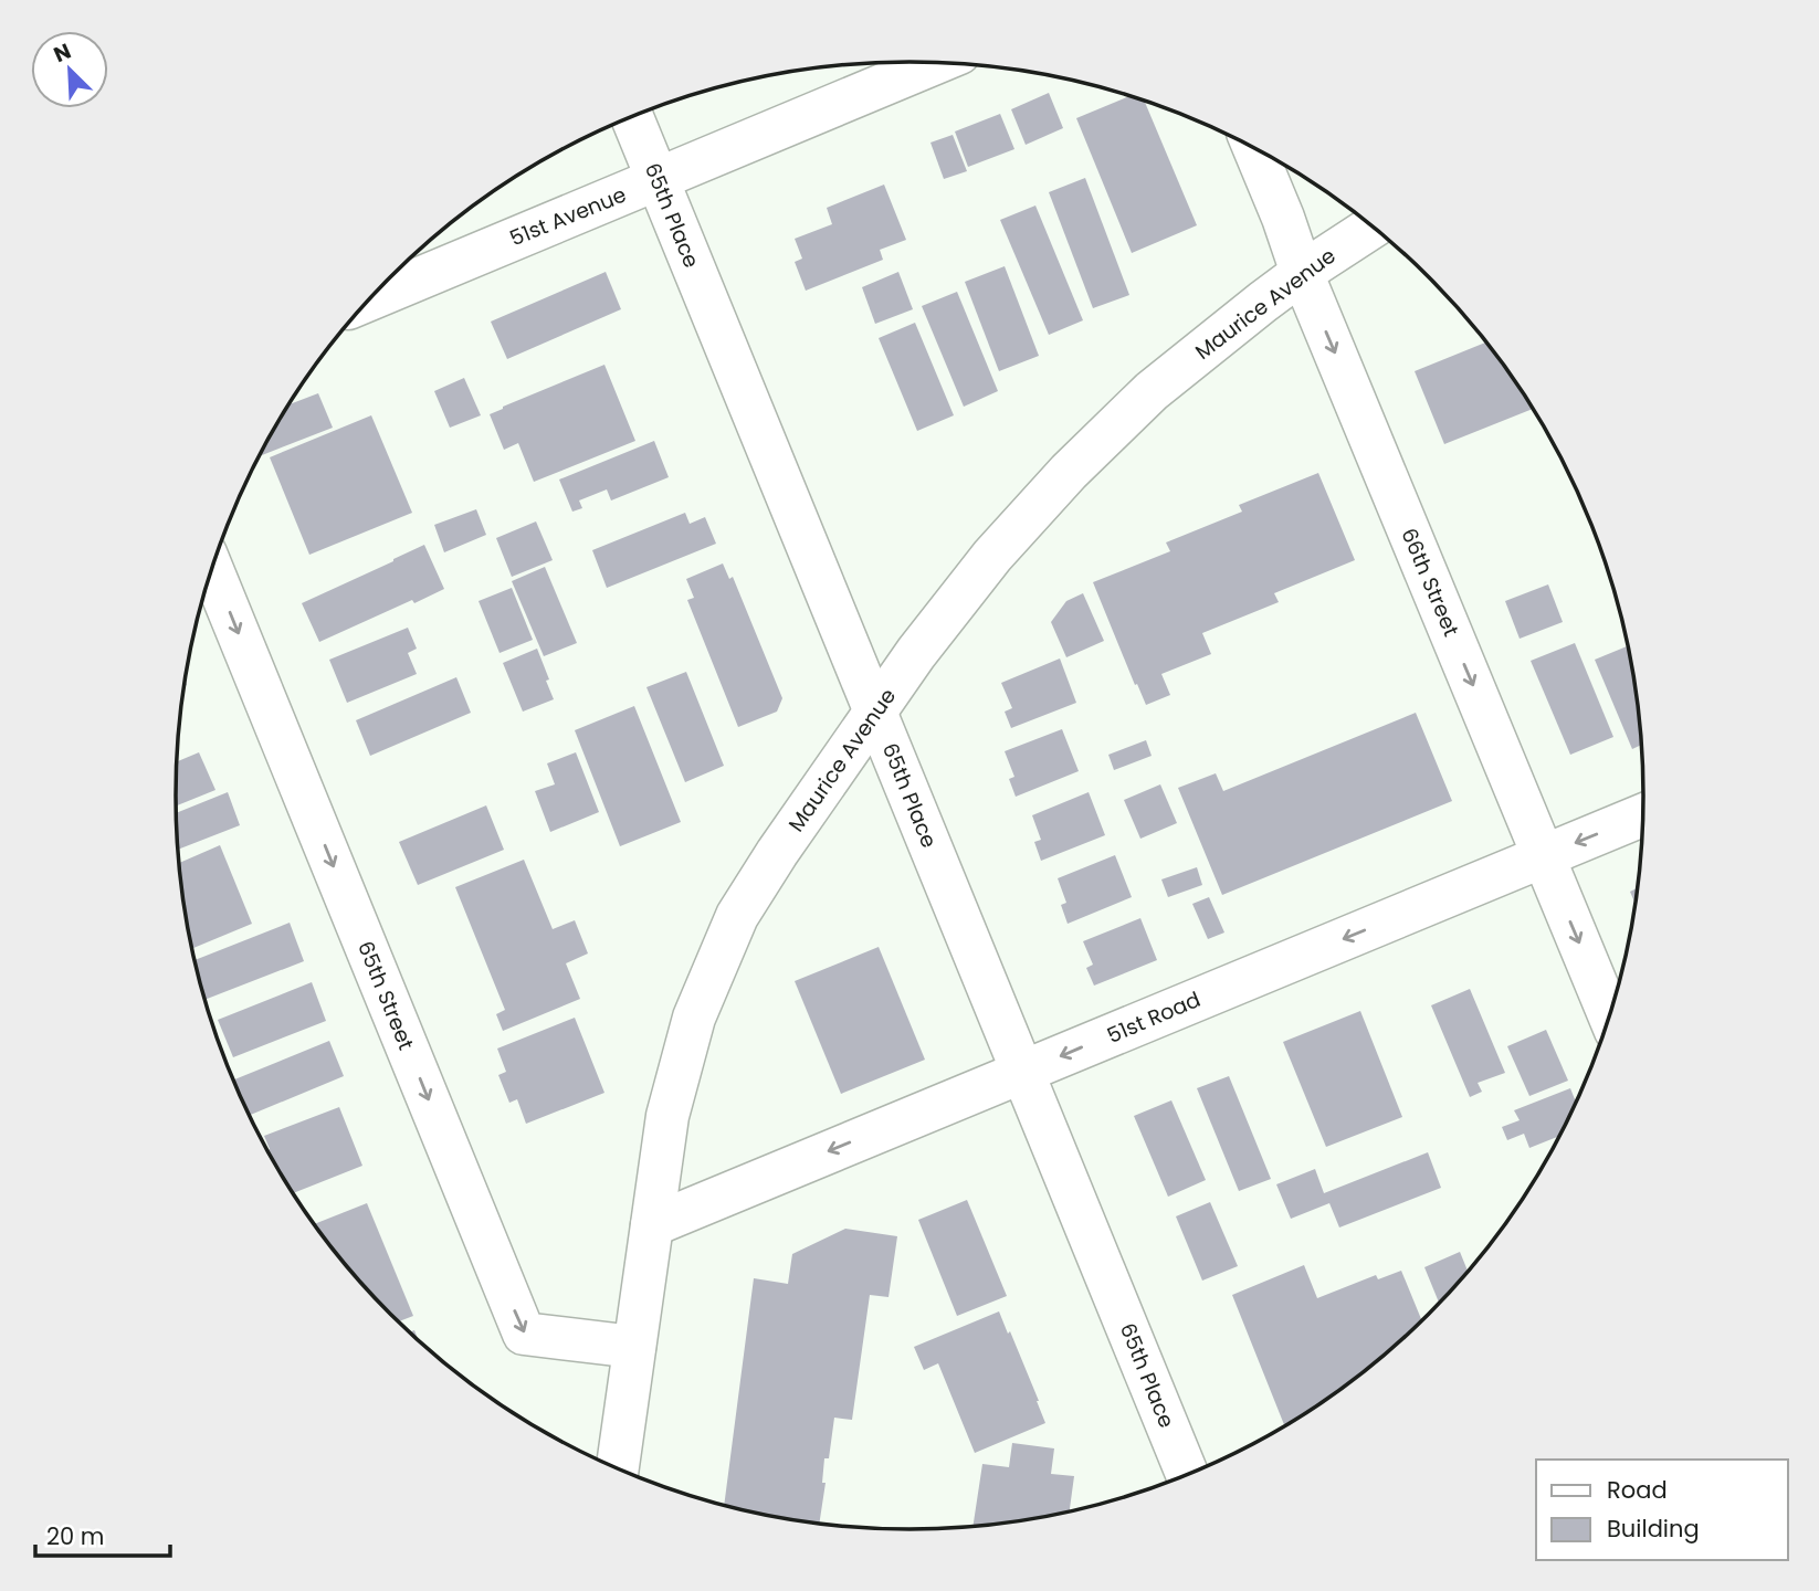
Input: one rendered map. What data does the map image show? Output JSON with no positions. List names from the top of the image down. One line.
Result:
{"streets":{"street":["65th Place","51st Avenue","Maurice Avenue","66th Street","65th Street","51st Road"]},"crossings":[["65th Place","51st Avenue"],["65th Place","Maurice Avenue"],["65th Place","51st Road"],["Maurice Avenue","66th Street"],["Maurice Avenue","65th Street"],["Maurice Avenue","51st Road"],["66th Street","51st Road"]],"one_way":["66th Street","65th Street","51st Road"],"legend":["Road","Building"],"scale_bar":"20 m","north":"top left"}
